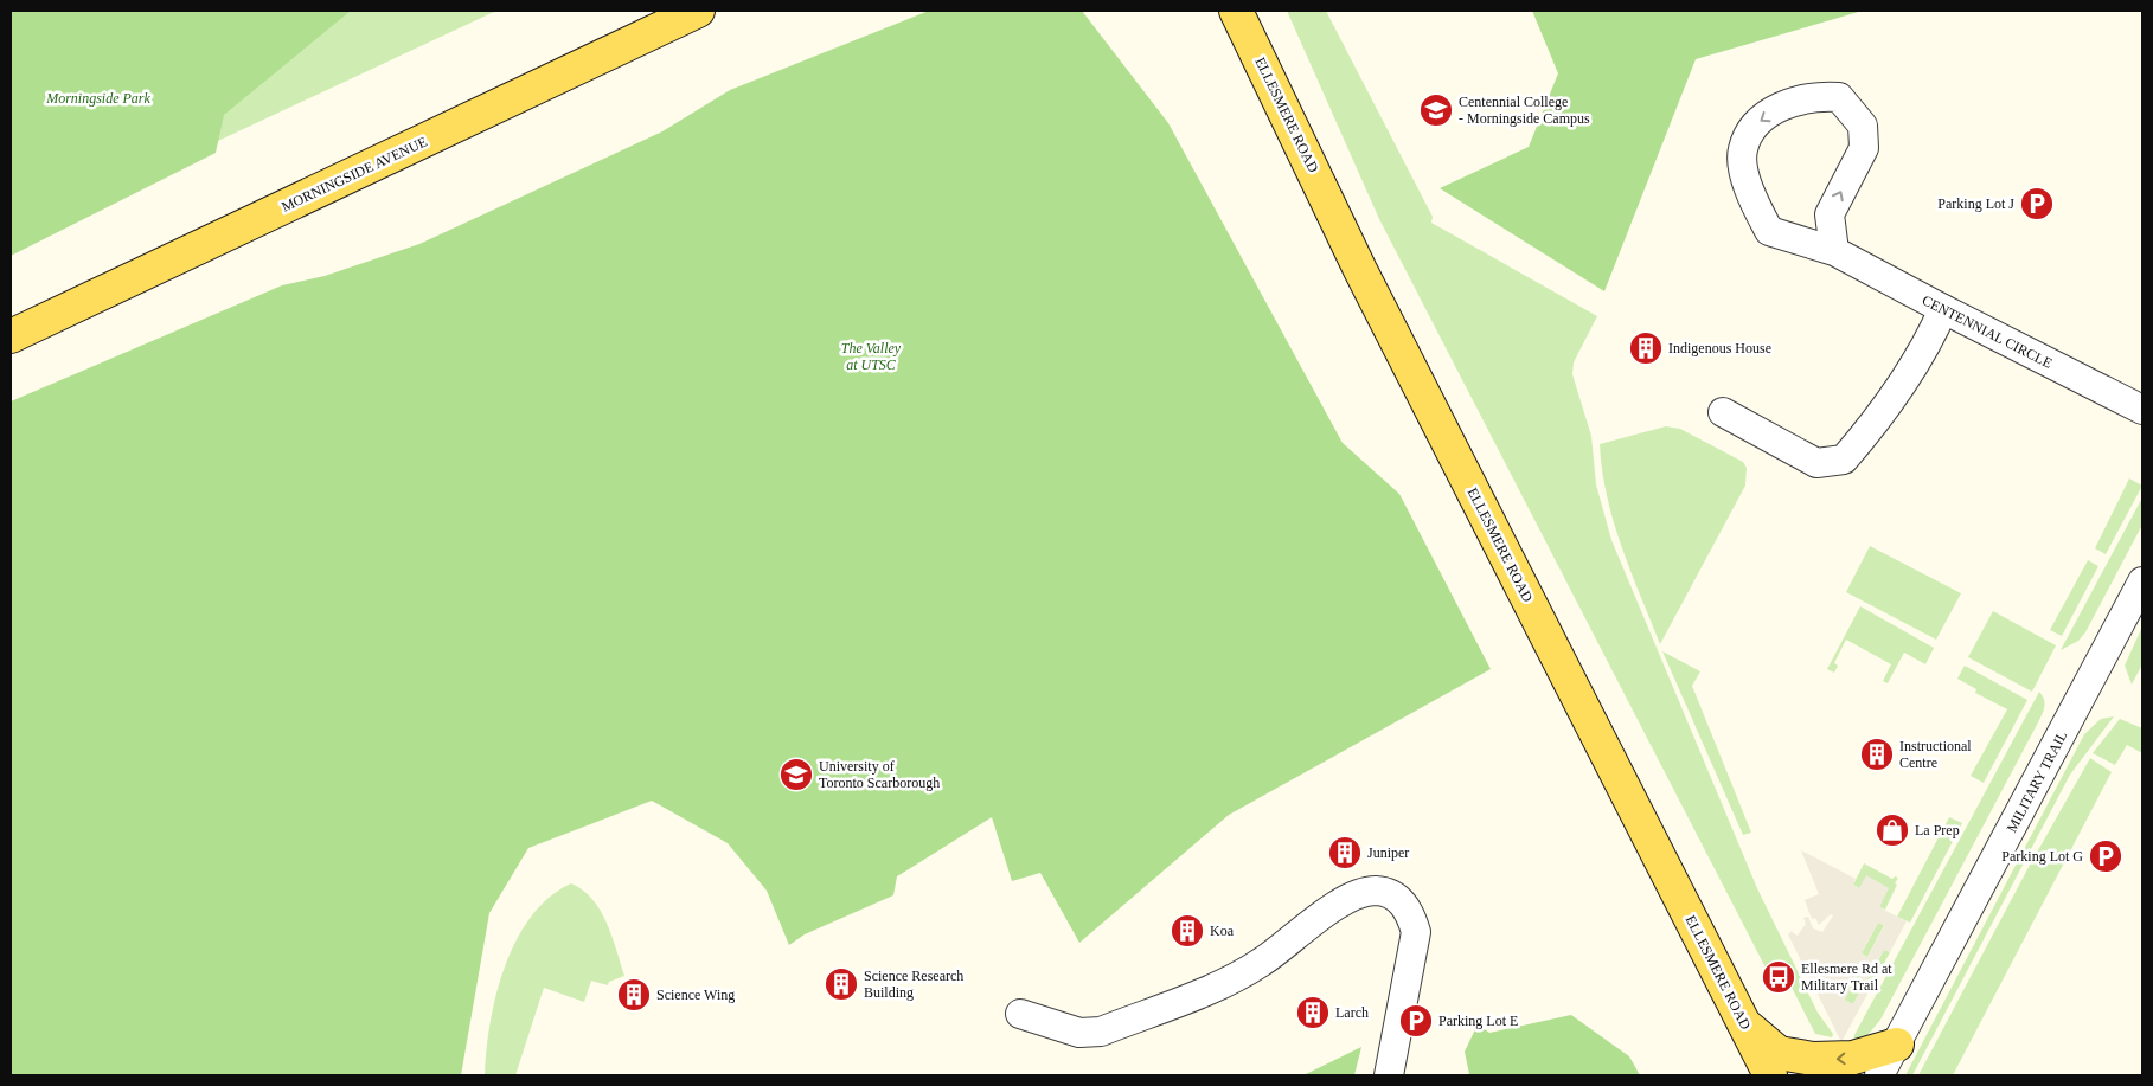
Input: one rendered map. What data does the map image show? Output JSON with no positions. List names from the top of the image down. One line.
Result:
{"streets":{"main road":["ELLESMERE ROAD","MORNINGSIDE AVENUE"],"street":["CENTENNIAL CIRCLE","MILITARY TRAIL"]},"parks":["Morningside Park","The Valley at UTSC"],"places":{"school or university":["Centennial College - Morningside Campus","University of Toronto Scarborough"],"parking":["Parking Lot J","Parking Lot G","Parking Lot E"],"building":["Indigenous House","Instructional Centre","Juniper","Koa","Science Research Building","Science Wing","Larch"],"shop":["La Prep"],"bus stop":["Ellesmere Rd at Military Trail"]}}
